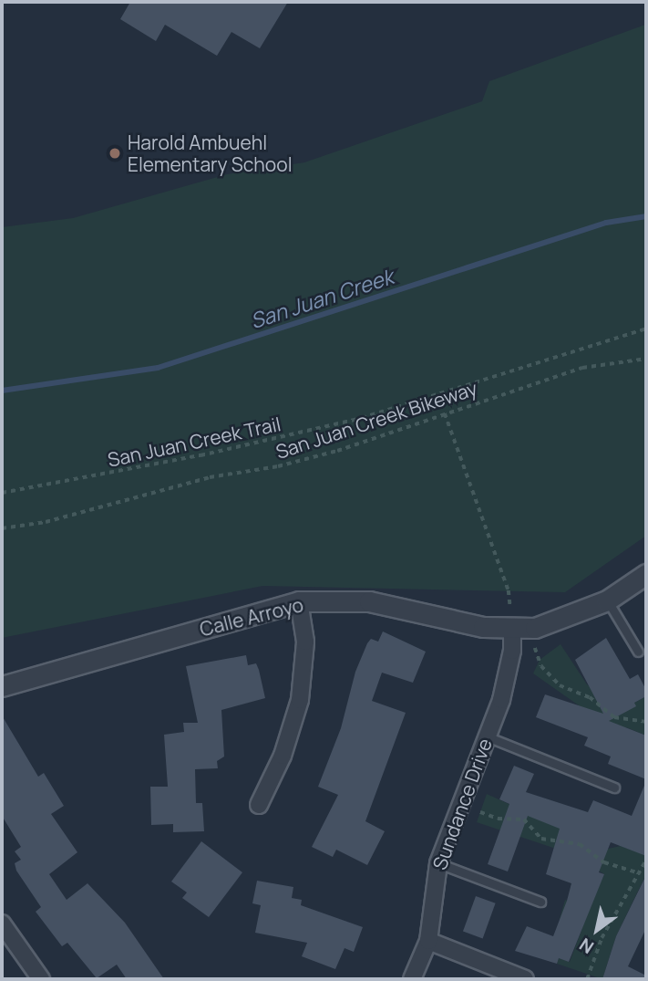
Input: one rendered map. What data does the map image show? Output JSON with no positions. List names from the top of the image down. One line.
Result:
{"streets":{"street":["Calle Arroyo","Sundance Drive"],"path":["San Juan Creek Bikeway","San Juan Creek Trail"]},"crossings":[["Calle Arroyo","Sundance Drive"]],"water":["San Juan Creek"],"places":["Harold Ambuehl Elementary School"],"north":"bottom left"}
